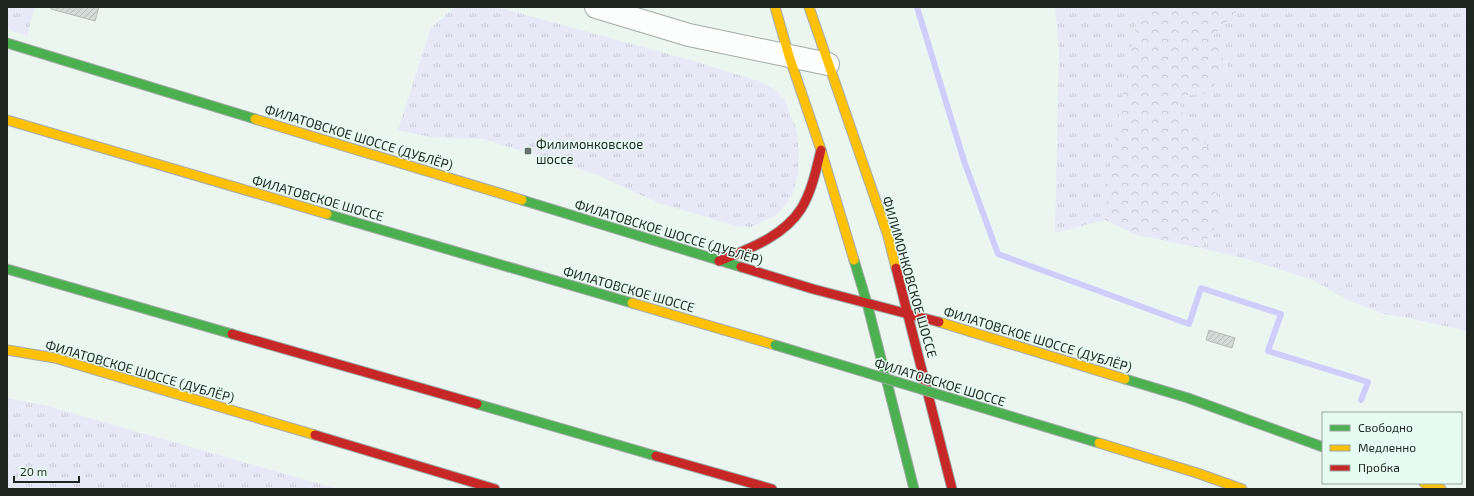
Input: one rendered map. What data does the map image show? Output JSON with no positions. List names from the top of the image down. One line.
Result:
{"streets":{"main road":["ФИЛАТОВСКОЕ ШОССЕ (ДУБЛЁР)","ФИЛАТОВСКОЕ ШОССЕ","ФИЛИМОНКОВСКОЕ ШОССЕ"]},"crossings":[["ФИЛАТОВСКОЕ ШОССЕ (ДУБЛЁР)","ФИЛИМОНКОВСКОЕ ШОССЕ"]],"places":{"transit":["Филимонковское шоссе"]},"legend":["Свободно","Медленно","Пробка"],"scale_bar":"20 m"}
